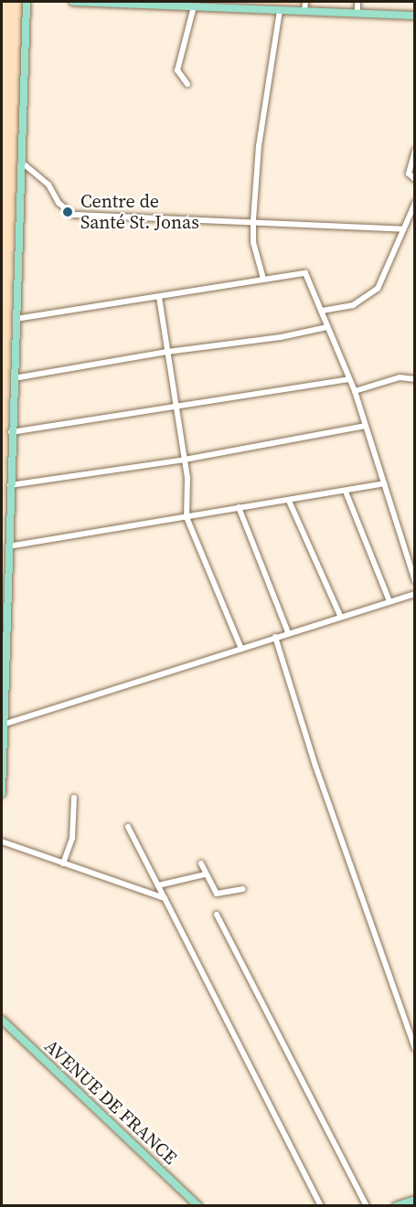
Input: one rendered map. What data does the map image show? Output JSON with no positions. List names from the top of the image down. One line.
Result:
{"streets":{"main road":["AVENUE DE FRANCE"]},"places":["Centre de Santé St. Jonas"]}
